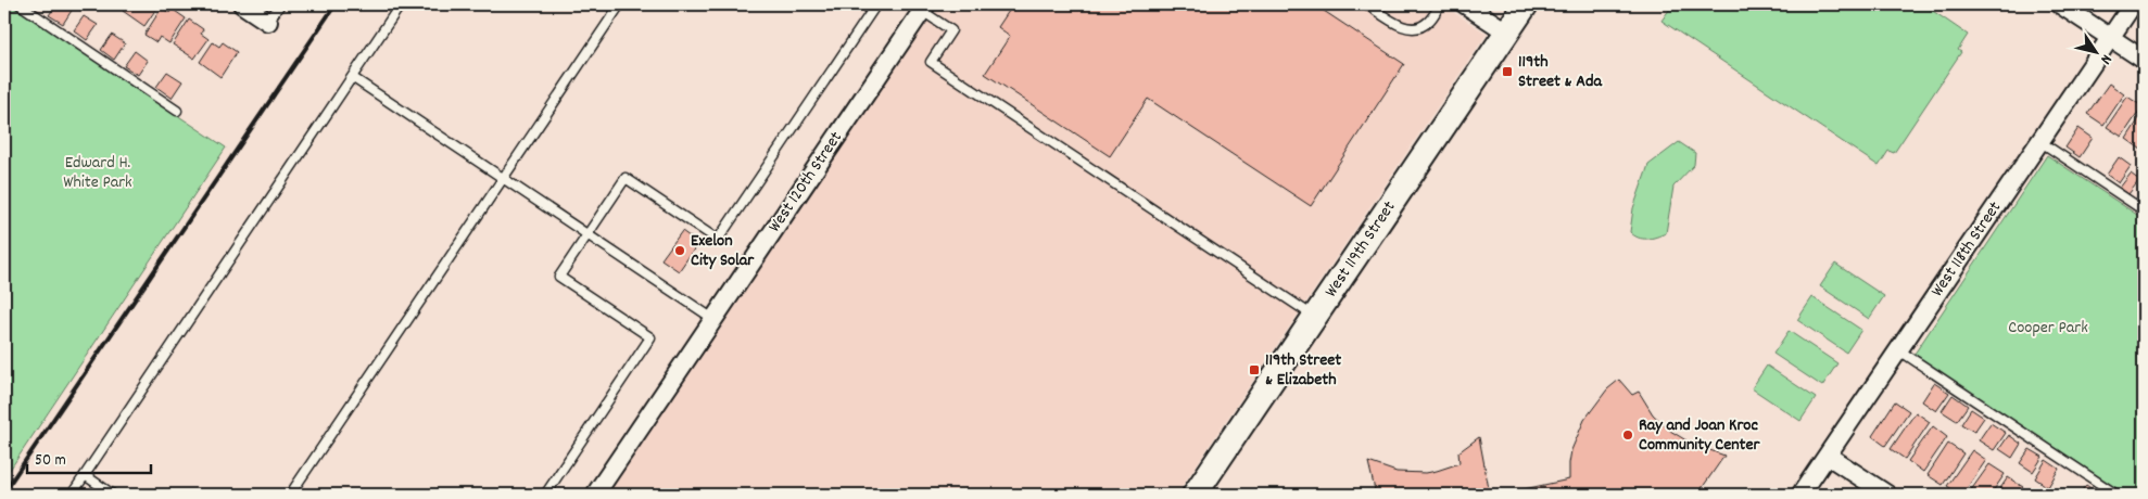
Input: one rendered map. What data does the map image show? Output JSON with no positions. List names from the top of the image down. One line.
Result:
{"streets":{"street":["West 120th Street","West 119th Street","West 118th Street"]},"parks":["Edward H. White Park","Cooper Park"],"places":{"transit":["119th Street & Ada","119th Street & Elizabeth"],"other":["Exelon City Solar","Ray and Joan Kroc Community Center"]},"scale_bar":"50 m","north":"bottom right"}
